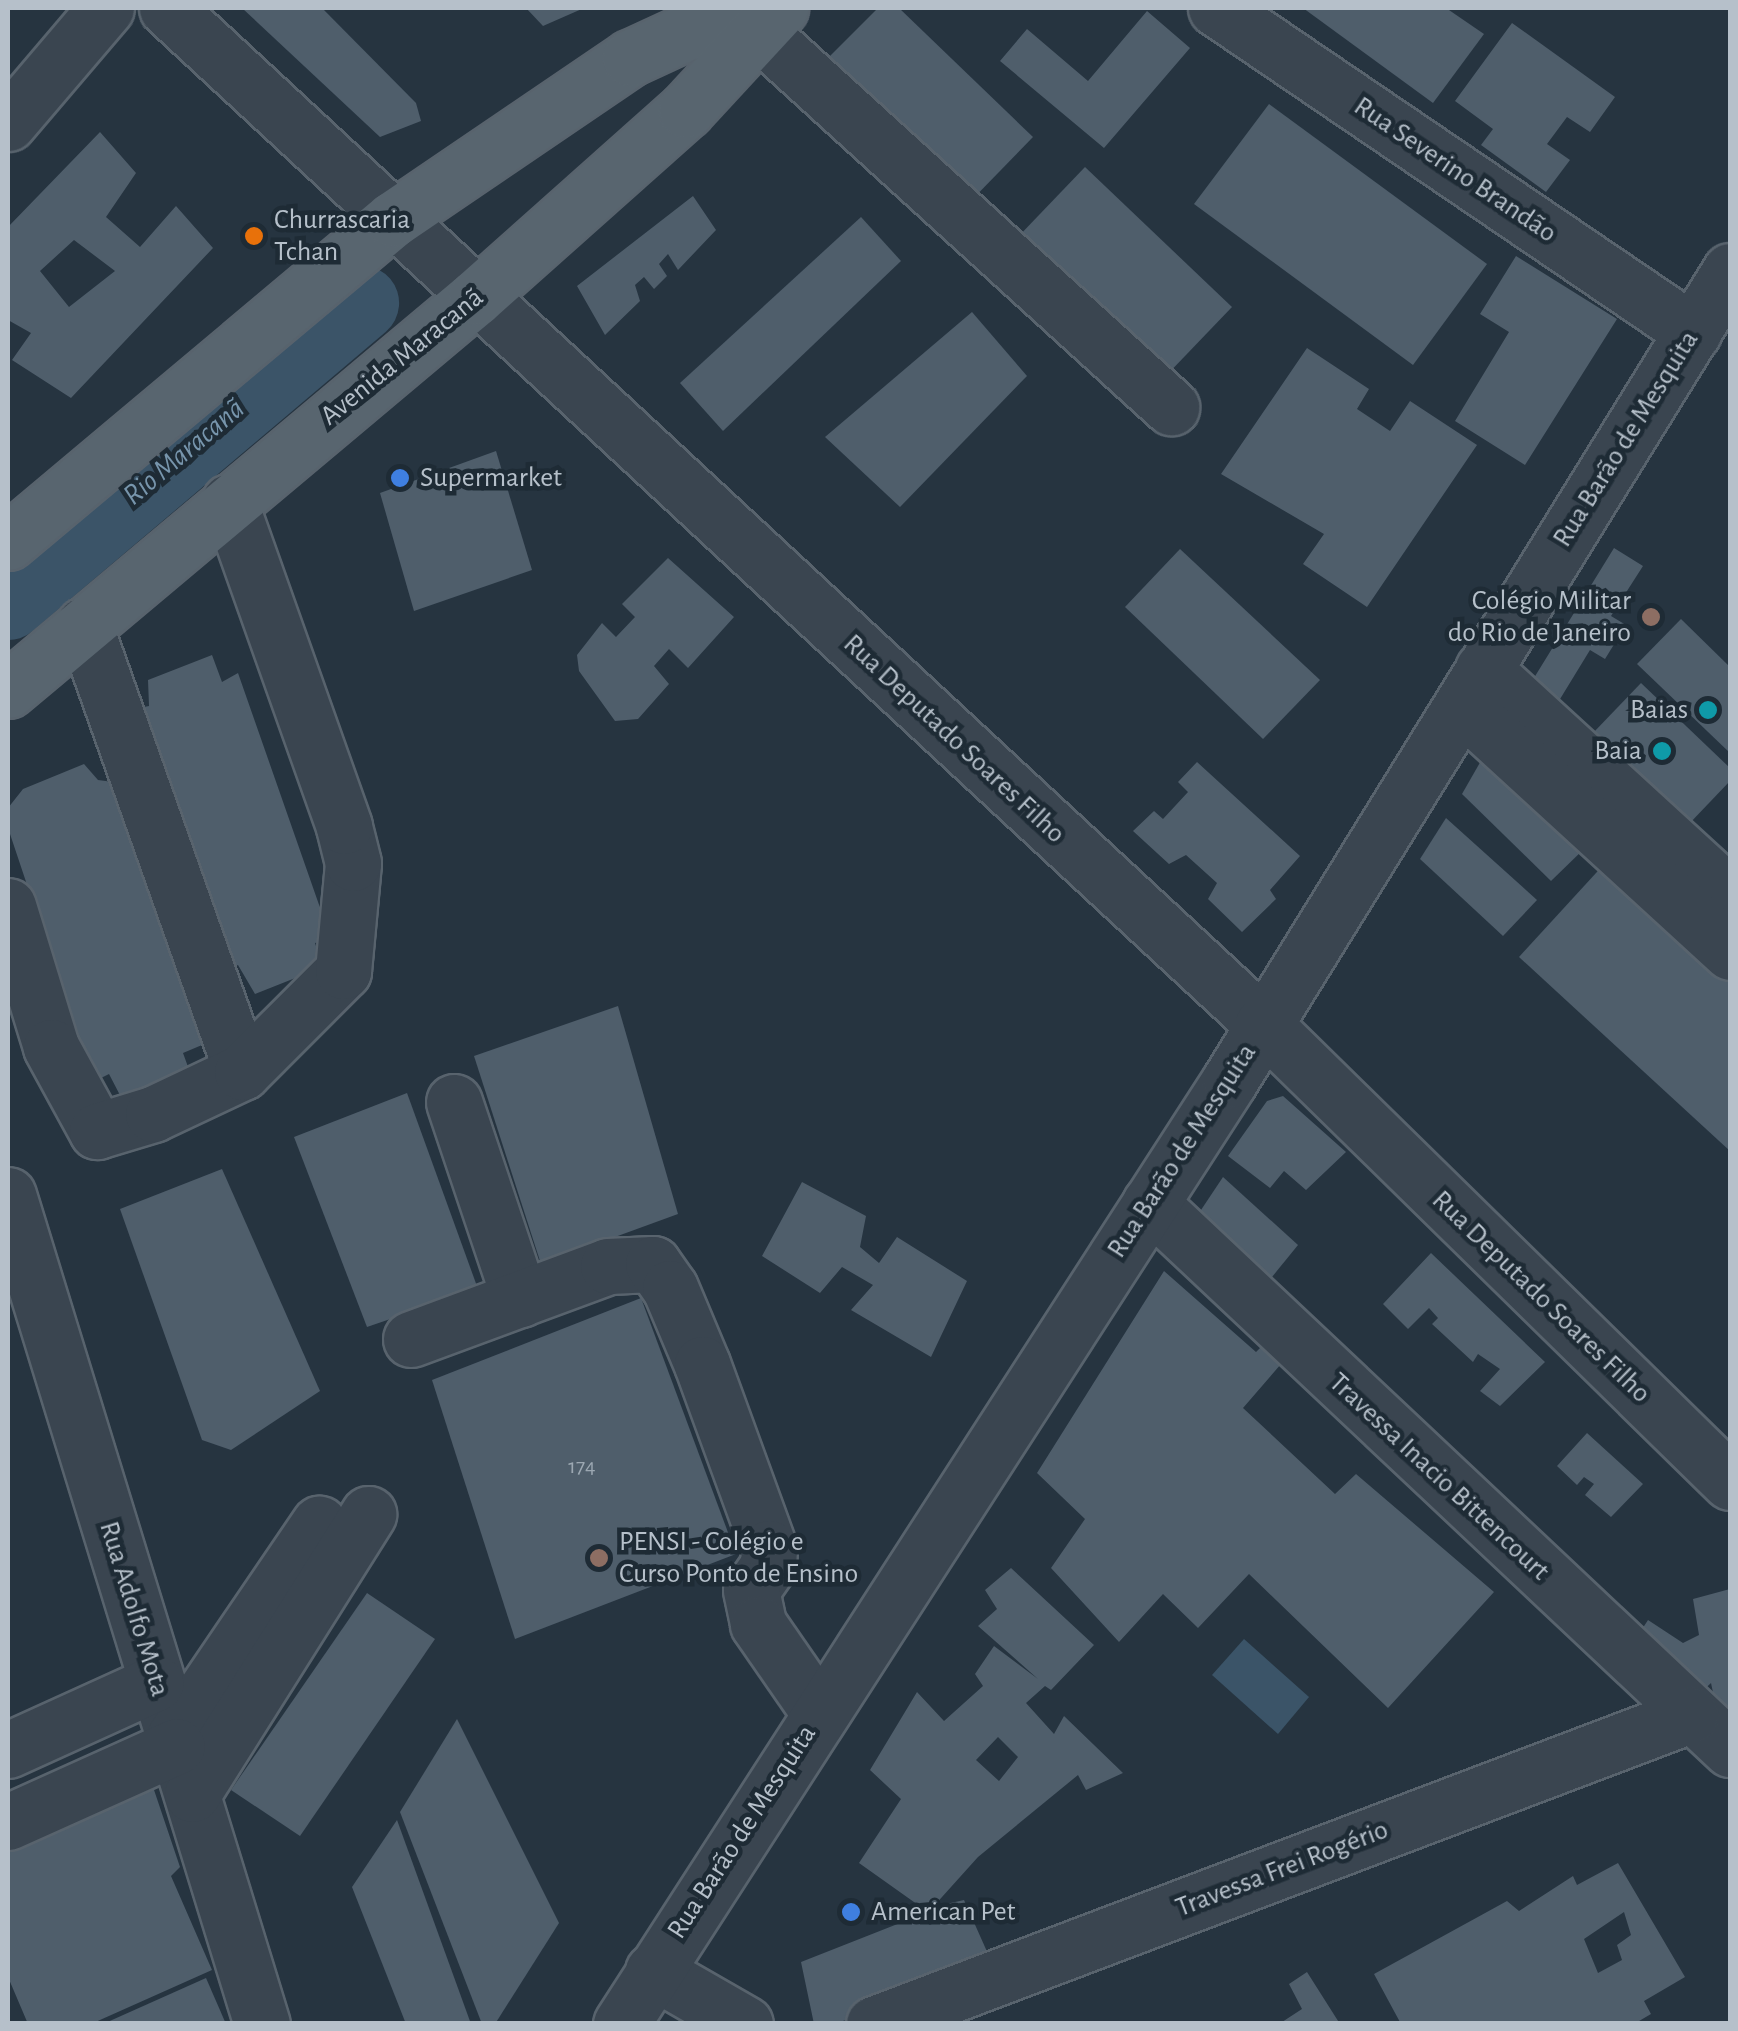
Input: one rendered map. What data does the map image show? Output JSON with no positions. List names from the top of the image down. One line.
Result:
{"streets":{"main road":["Avenida Maracanã"],"street":["Rua Severino Brandão","Rua Barão de Mesquita","Rua Deputado Soares Filho","Travessa Inacio Bittencourt","Rua Adolfo Mota","Travessa Frei Rogério"]},"crossings":[["Rua Severino Brandão","Rua Barão de Mesquita"],["Avenida Maracanã","Rua Deputado Soares Filho"],["Rua Barão de Mesquita","Rua Deputado Soares Filho"],["Rua Barão de Mesquita","Travessa Inacio Bittencourt"],["Travessa Inacio Bittencourt","Travessa Frei Rogério"]],"water":["Rio Maracanã"],"places":["Churrascaria Tchan","Supermarket","Colégio Militar do Rio de Janeiro","Baias","Baia","PENSI - Colégio e Curso Ponto de Ensino","American Pet"],"house_numbers":["174"]}
